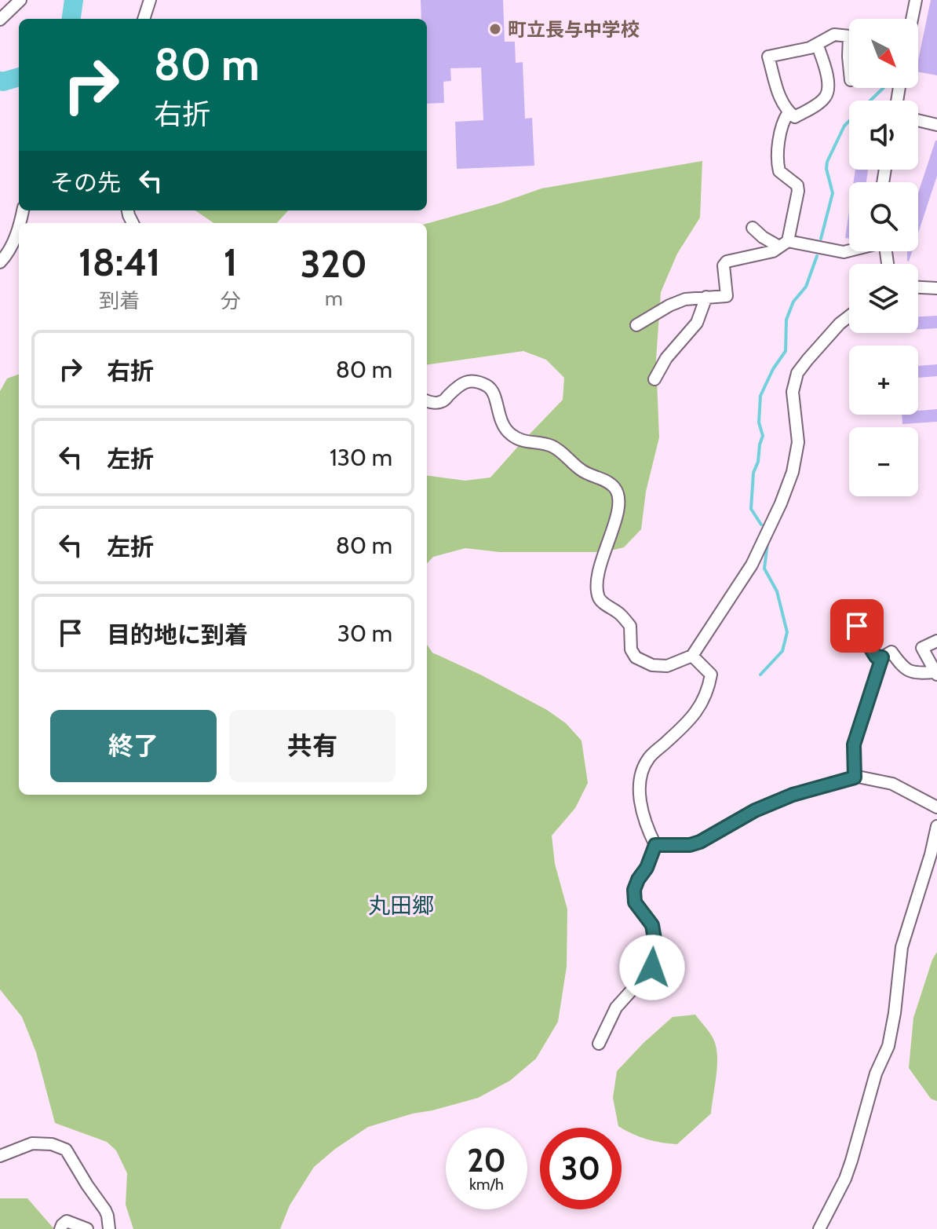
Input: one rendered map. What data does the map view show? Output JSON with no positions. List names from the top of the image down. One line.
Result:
{"districts":["丸田郷"],"places":["町立長与中学校"],"north":"bottom right","page":{"map_buttons":["+","−"],"turn":["80 m","右折"],"then":"その先","eta":["18:41","到着","1","分","320","m"],"list":[{"name":"右折","value":"80 m"},{"name":"左折","value":"130 m"},{"name":"左折","value":"80 m"},{"name":"目的地に到着","value":"30 m"}],"buttons":["終了","共有"],"speed":"20 km/h","limit":"30"}}
